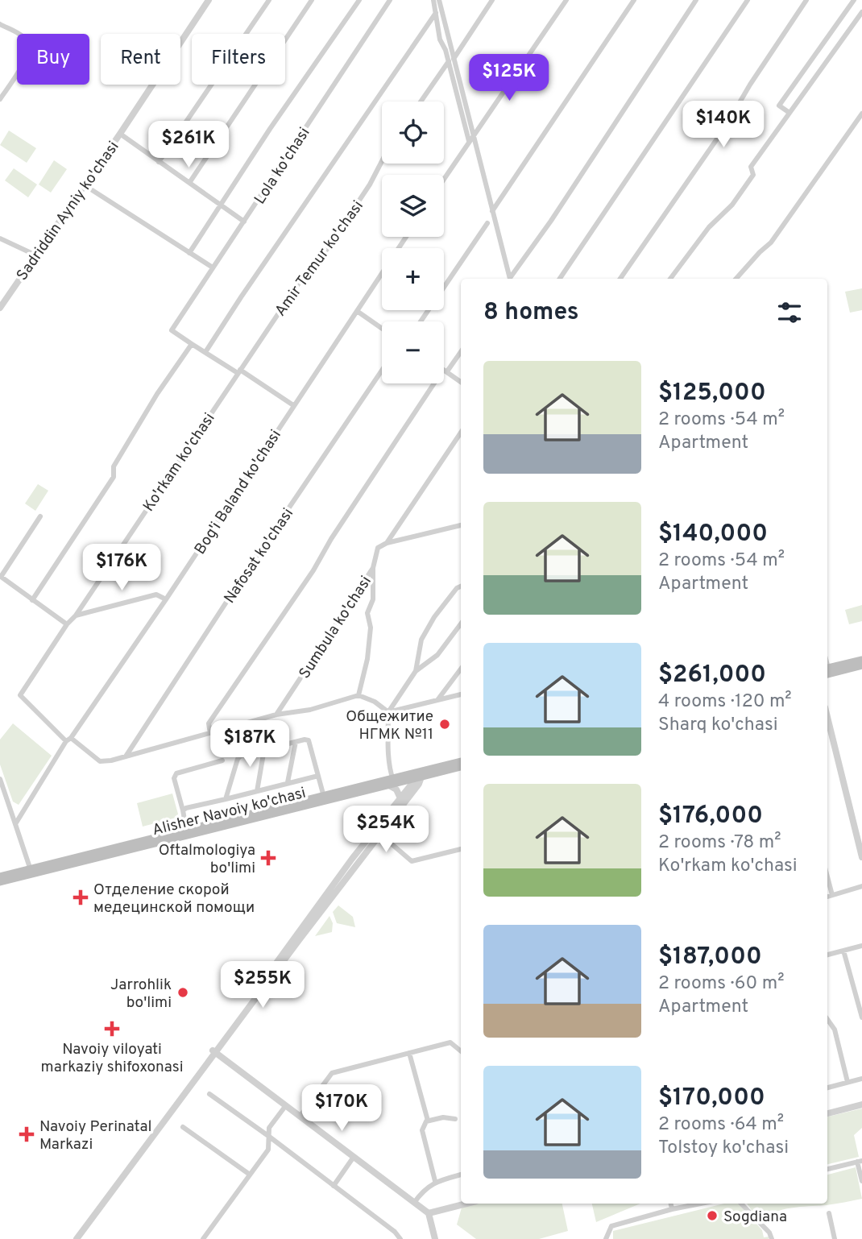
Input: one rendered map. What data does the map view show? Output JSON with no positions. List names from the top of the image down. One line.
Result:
{"streets":{"main road":["Alisher Navoiy ko'chasi"],"street":["Lola ko'chasi","Sadriddin Ayniy ko'chasi","Amir Temur ko'chasi","Ko'rkam ko'chasi","Bog'i Baland ko'chasi","Nafosat ko'chasi","Sumbula ko'chasi"]},"crossings":[["Amir Temur ko'chasi","Ko'rkam ko'chasi"],["Ko'rkam ko'chasi","Bog'i Baland ko'chasi"]],"places":{"other":["Общежитие НГМК №11","Jarrohlik bo'limi","Sogdiana"],"health":["Oftalmologiya bo'limi","Отделение скорой медецинской помощи","Navoiy viloyati markaziy shifoxonasi","Navoiy Perinatal Markazi"]},"page":{"chip":["Buy","Rent","Filters"],"price":["$125K","$140K","$261K","$176K","$187K","$254K","$255K","$170K"],"map_buttons":["+","−"],"heading":"8 homes","list":[{"name":"$125,000","note":"2 rooms · 54 m² · Apartment"},{"name":"$140,000","note":"2 rooms · 54 m² · Apartment"},{"name":"$261,000","note":"4 rooms · 120 m² · Sharq ko'chasi"},{"name":"$176,000","note":"2 rooms · 78 m² · Ko'rkam ko'chasi"},{"name":"$187,000","note":"2 rooms · 60 m² · Apartment"},{"name":"$170,000","note":"2 rooms · 64 m² · Tolstoy ko'chasi"}]}}
